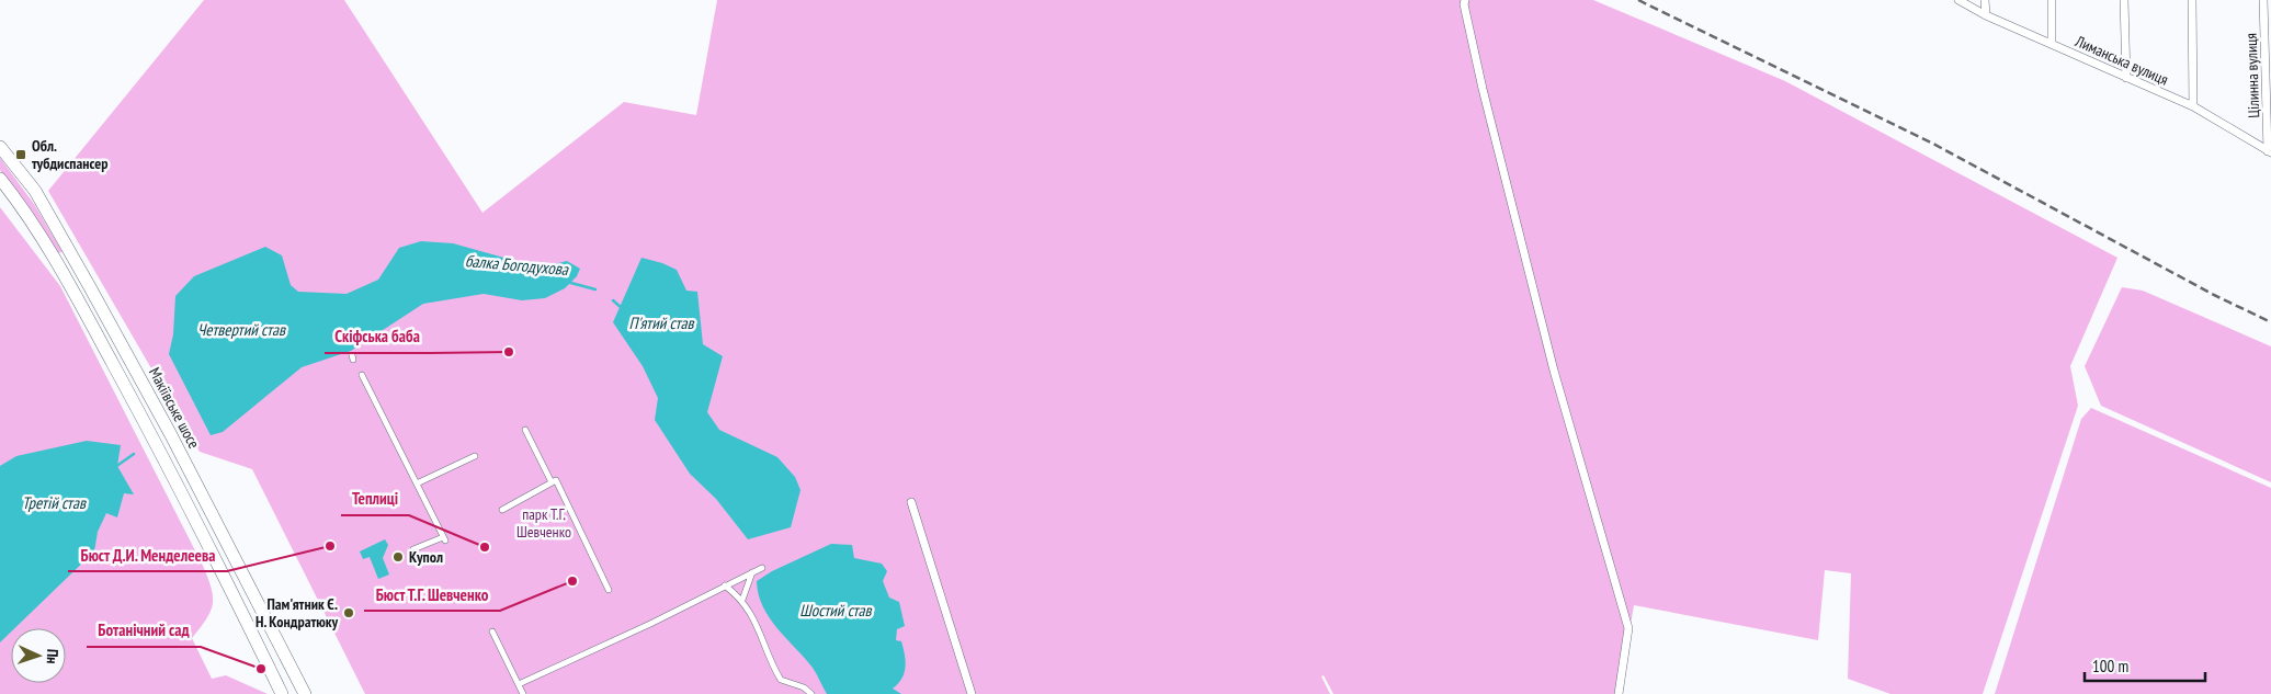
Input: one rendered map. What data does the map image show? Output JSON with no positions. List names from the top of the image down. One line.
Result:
{"streets":{"main road":["Макіївське шосе"],"street":["Лиманська вулиця","Цілинна вулиця"]},"crossings":[["Лиманська вулиця","Цілинна вулиця"]],"water":["балка Богодухова","П'ятий став","Четвертий став","Третій став","Шостий став"],"parks":["парк Т.Г. Шевченко"],"places":{"transit":["Обл. тубдиспансер"],"other":["Скіфська баба","Бюст Д.И. Менделеева","Теплиці","Купол","Бюст Т.Г. Шевченко","Пам'ятник Є. Н. Кондратюку","Ботанічний сад"]},"scale_bar":"100 m","north":"right"}
